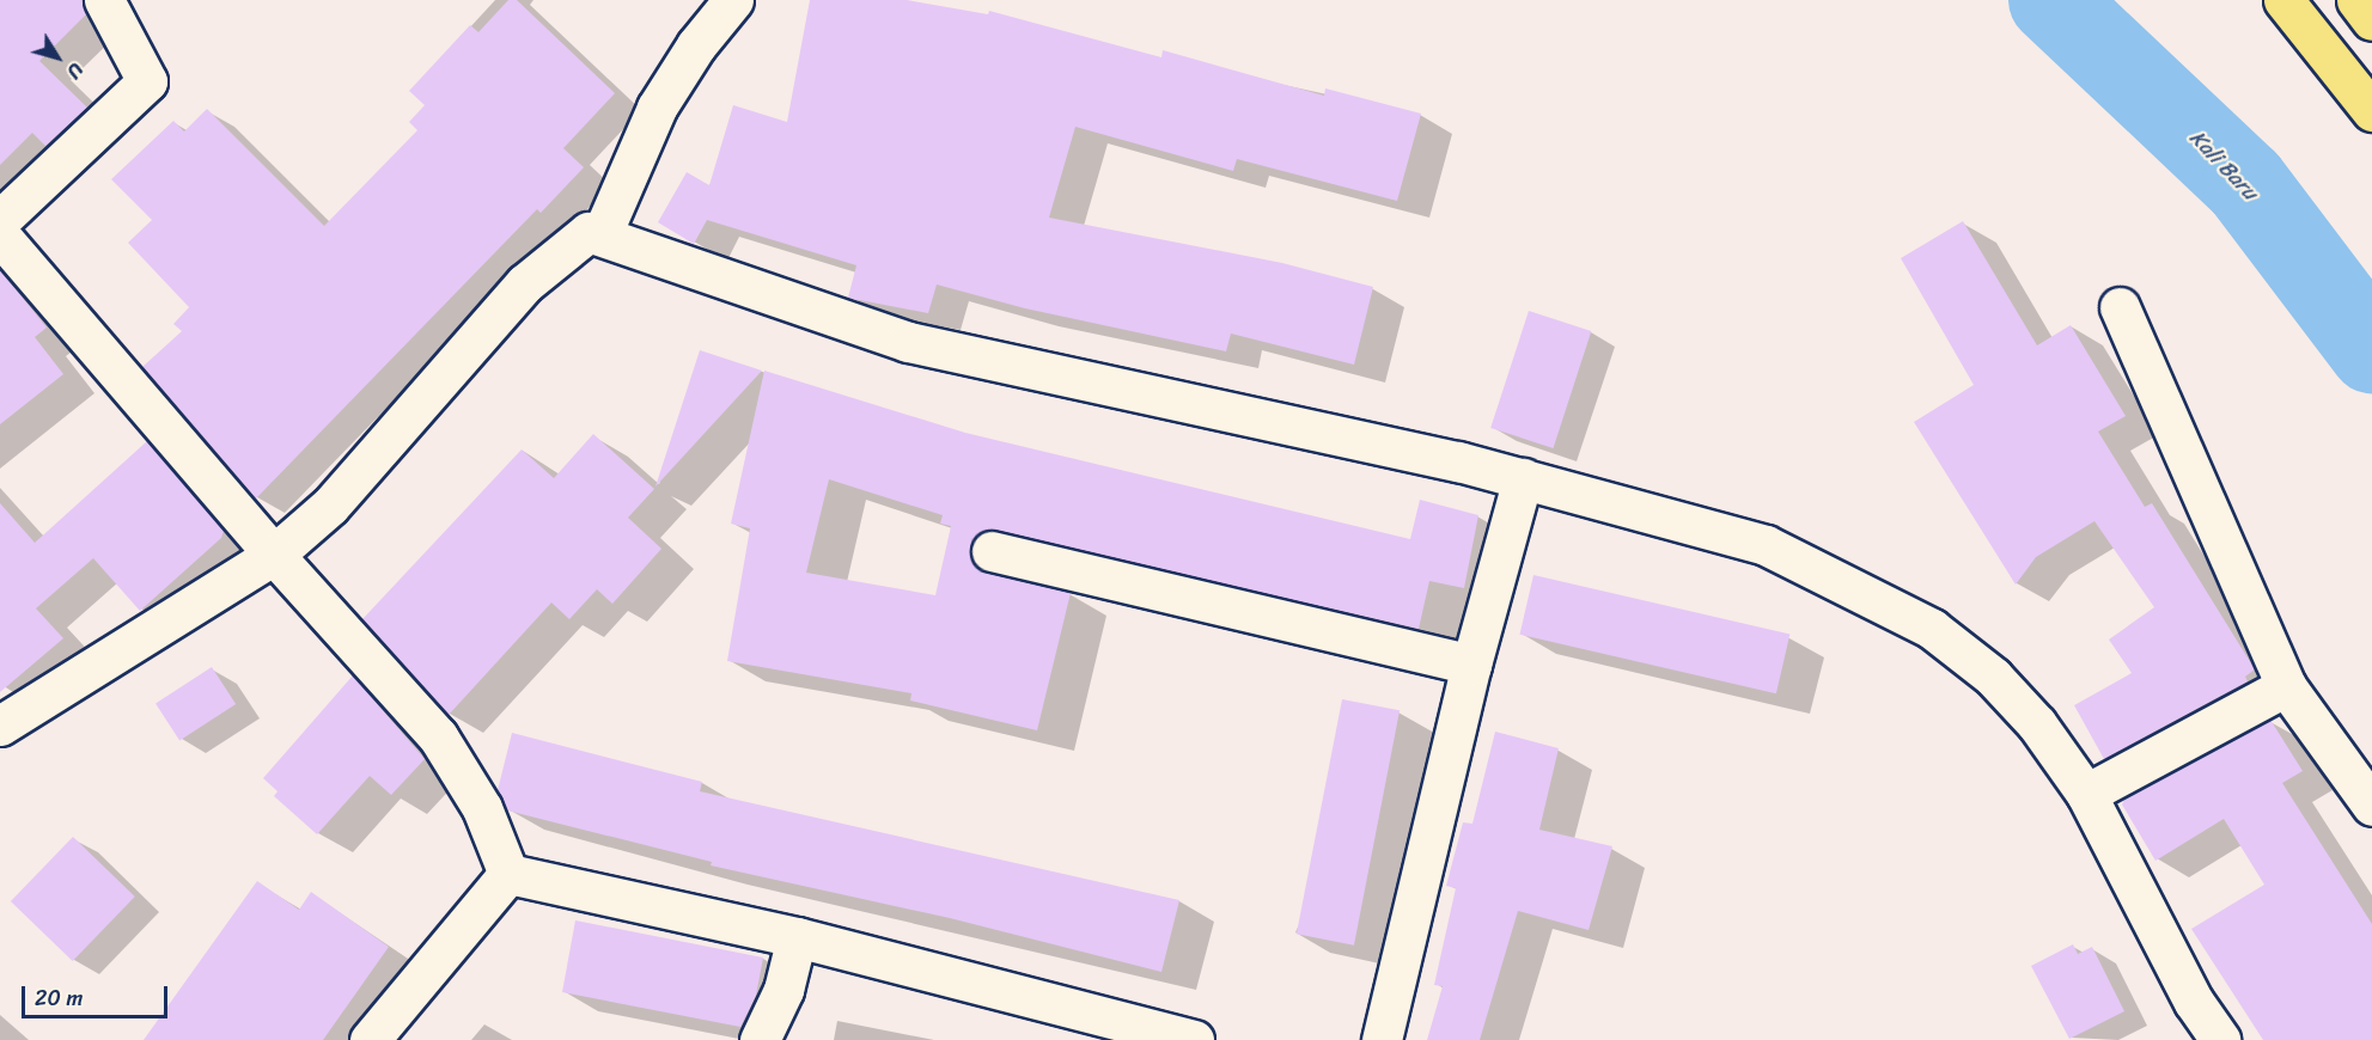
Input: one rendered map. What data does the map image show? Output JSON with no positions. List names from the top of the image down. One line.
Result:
{"water":["Kali Baru"],"scale_bar":"20 m","north":"bottom right"}
